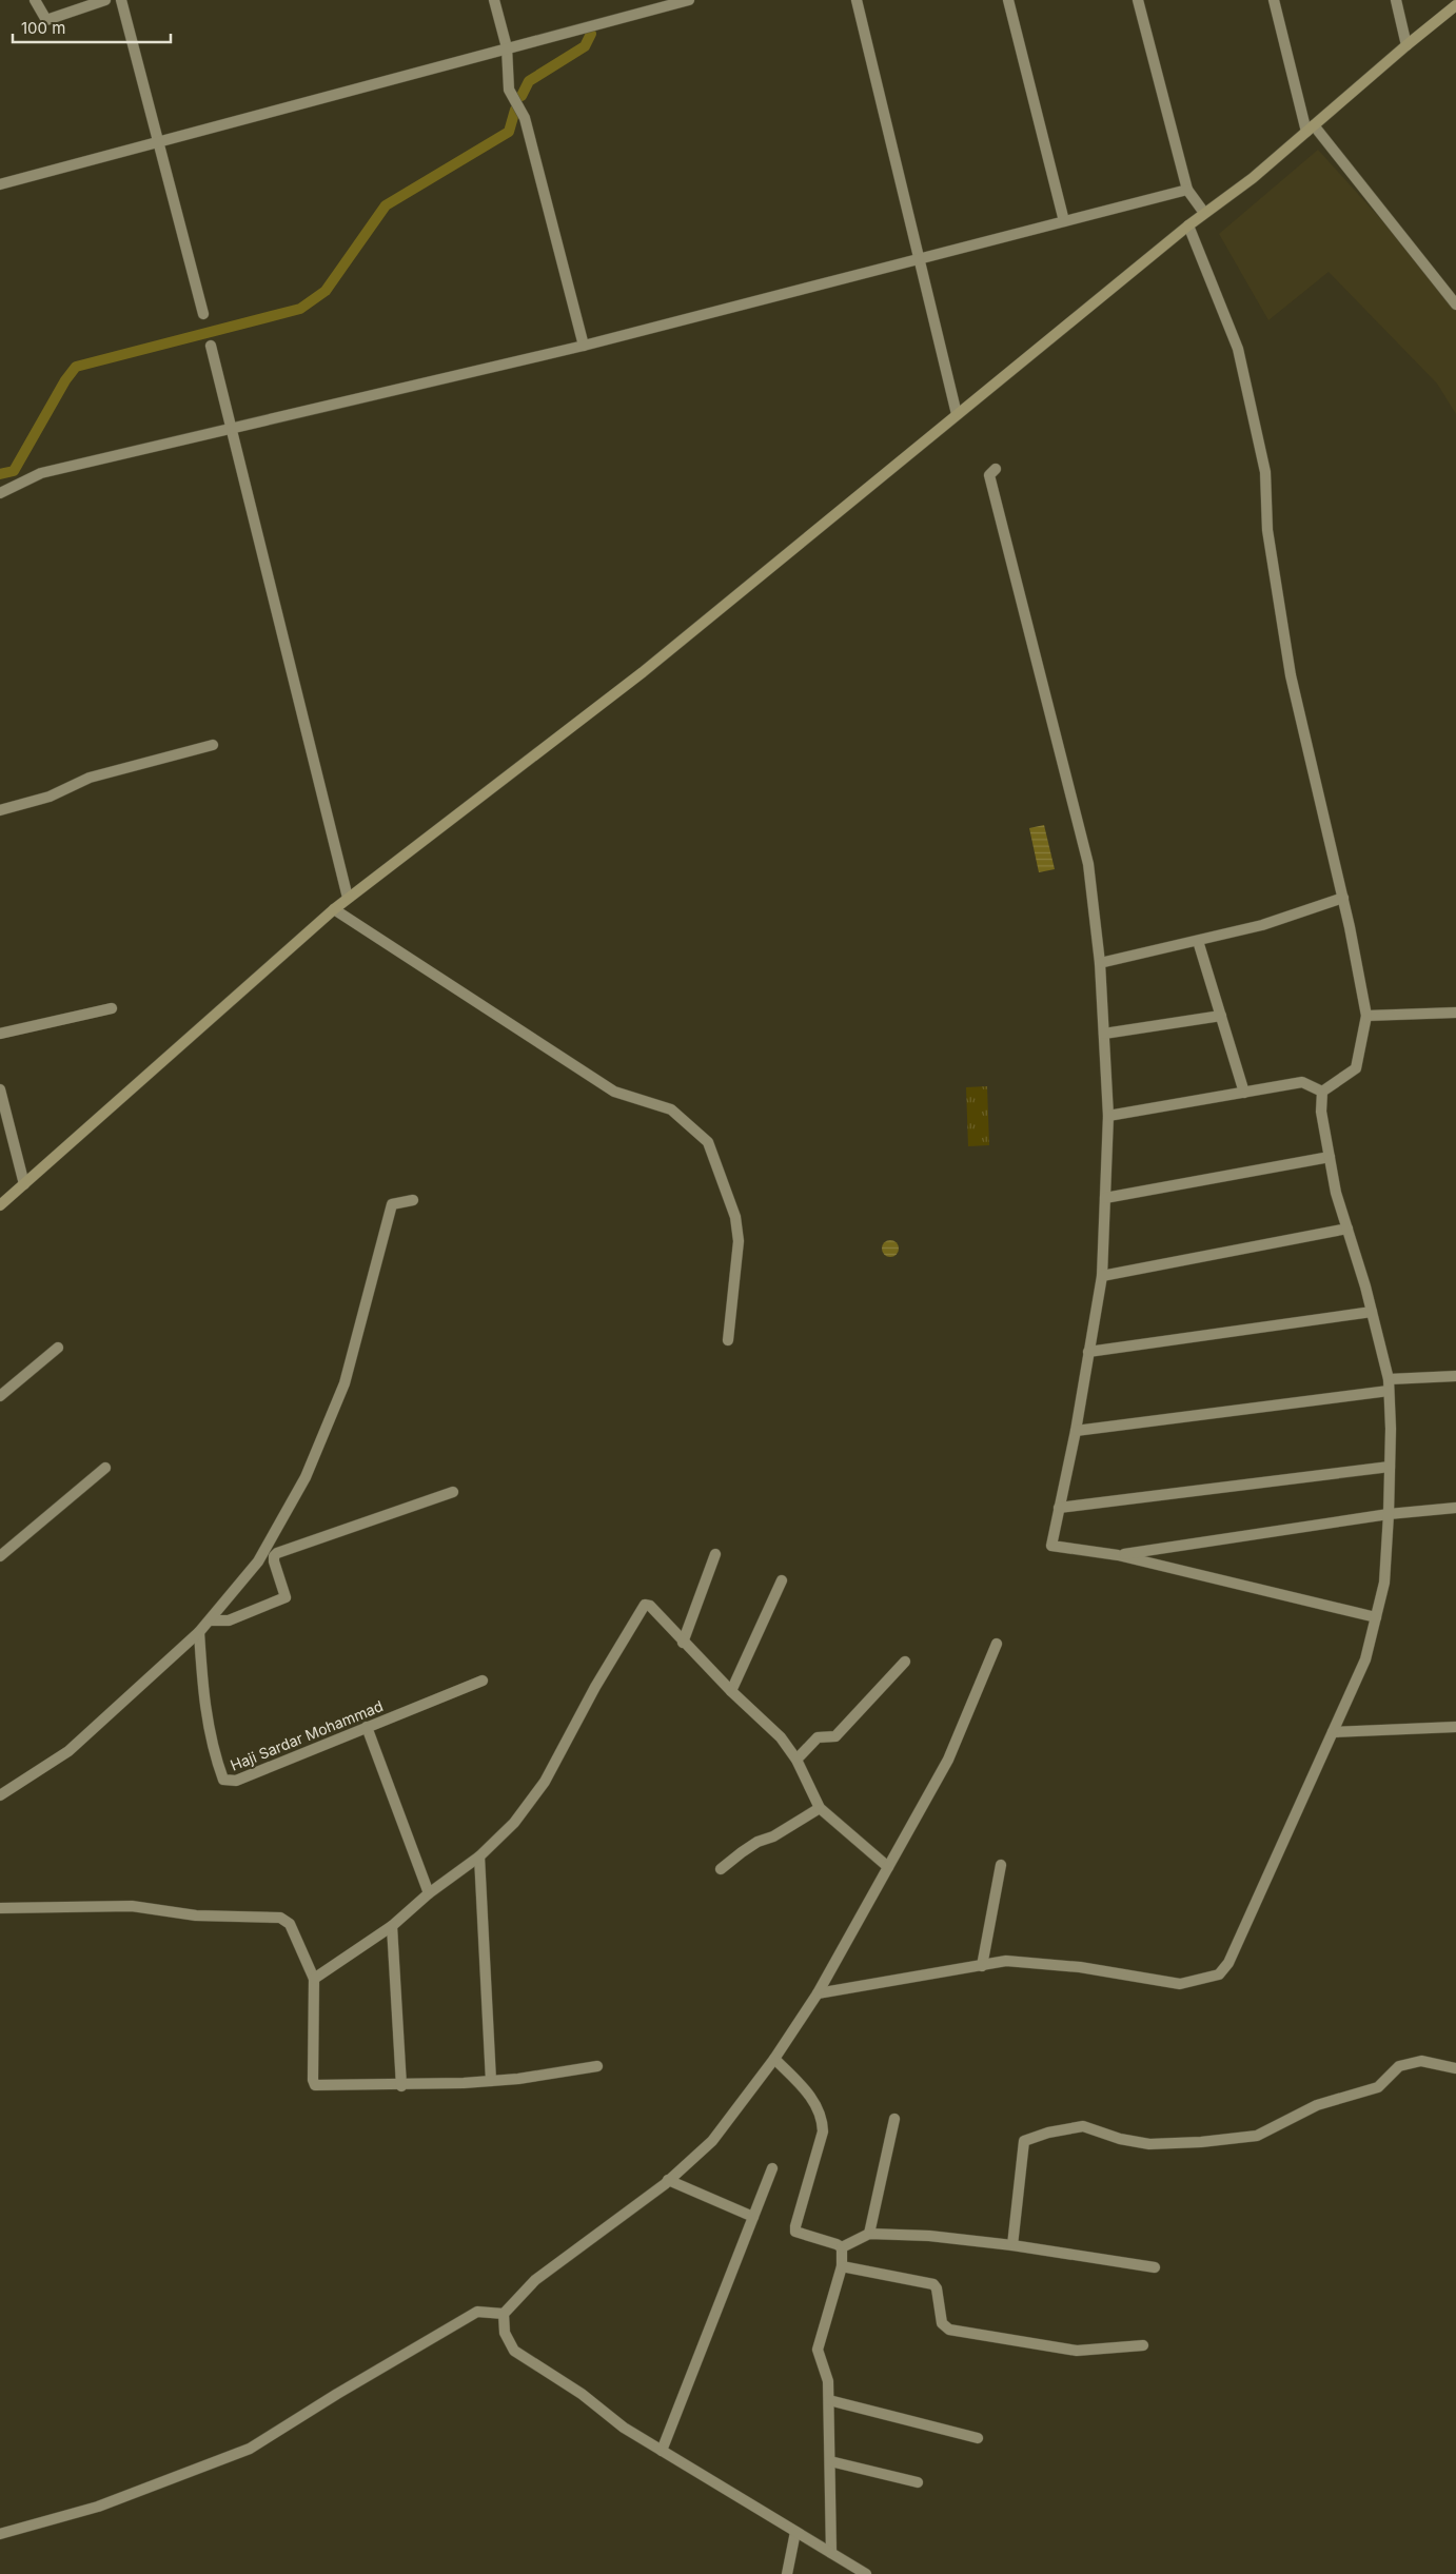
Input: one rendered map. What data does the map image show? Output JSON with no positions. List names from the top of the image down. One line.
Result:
{"streets":{"street":["Haji Sardar Mohammad"]},"scale_bar":"100 m"}
